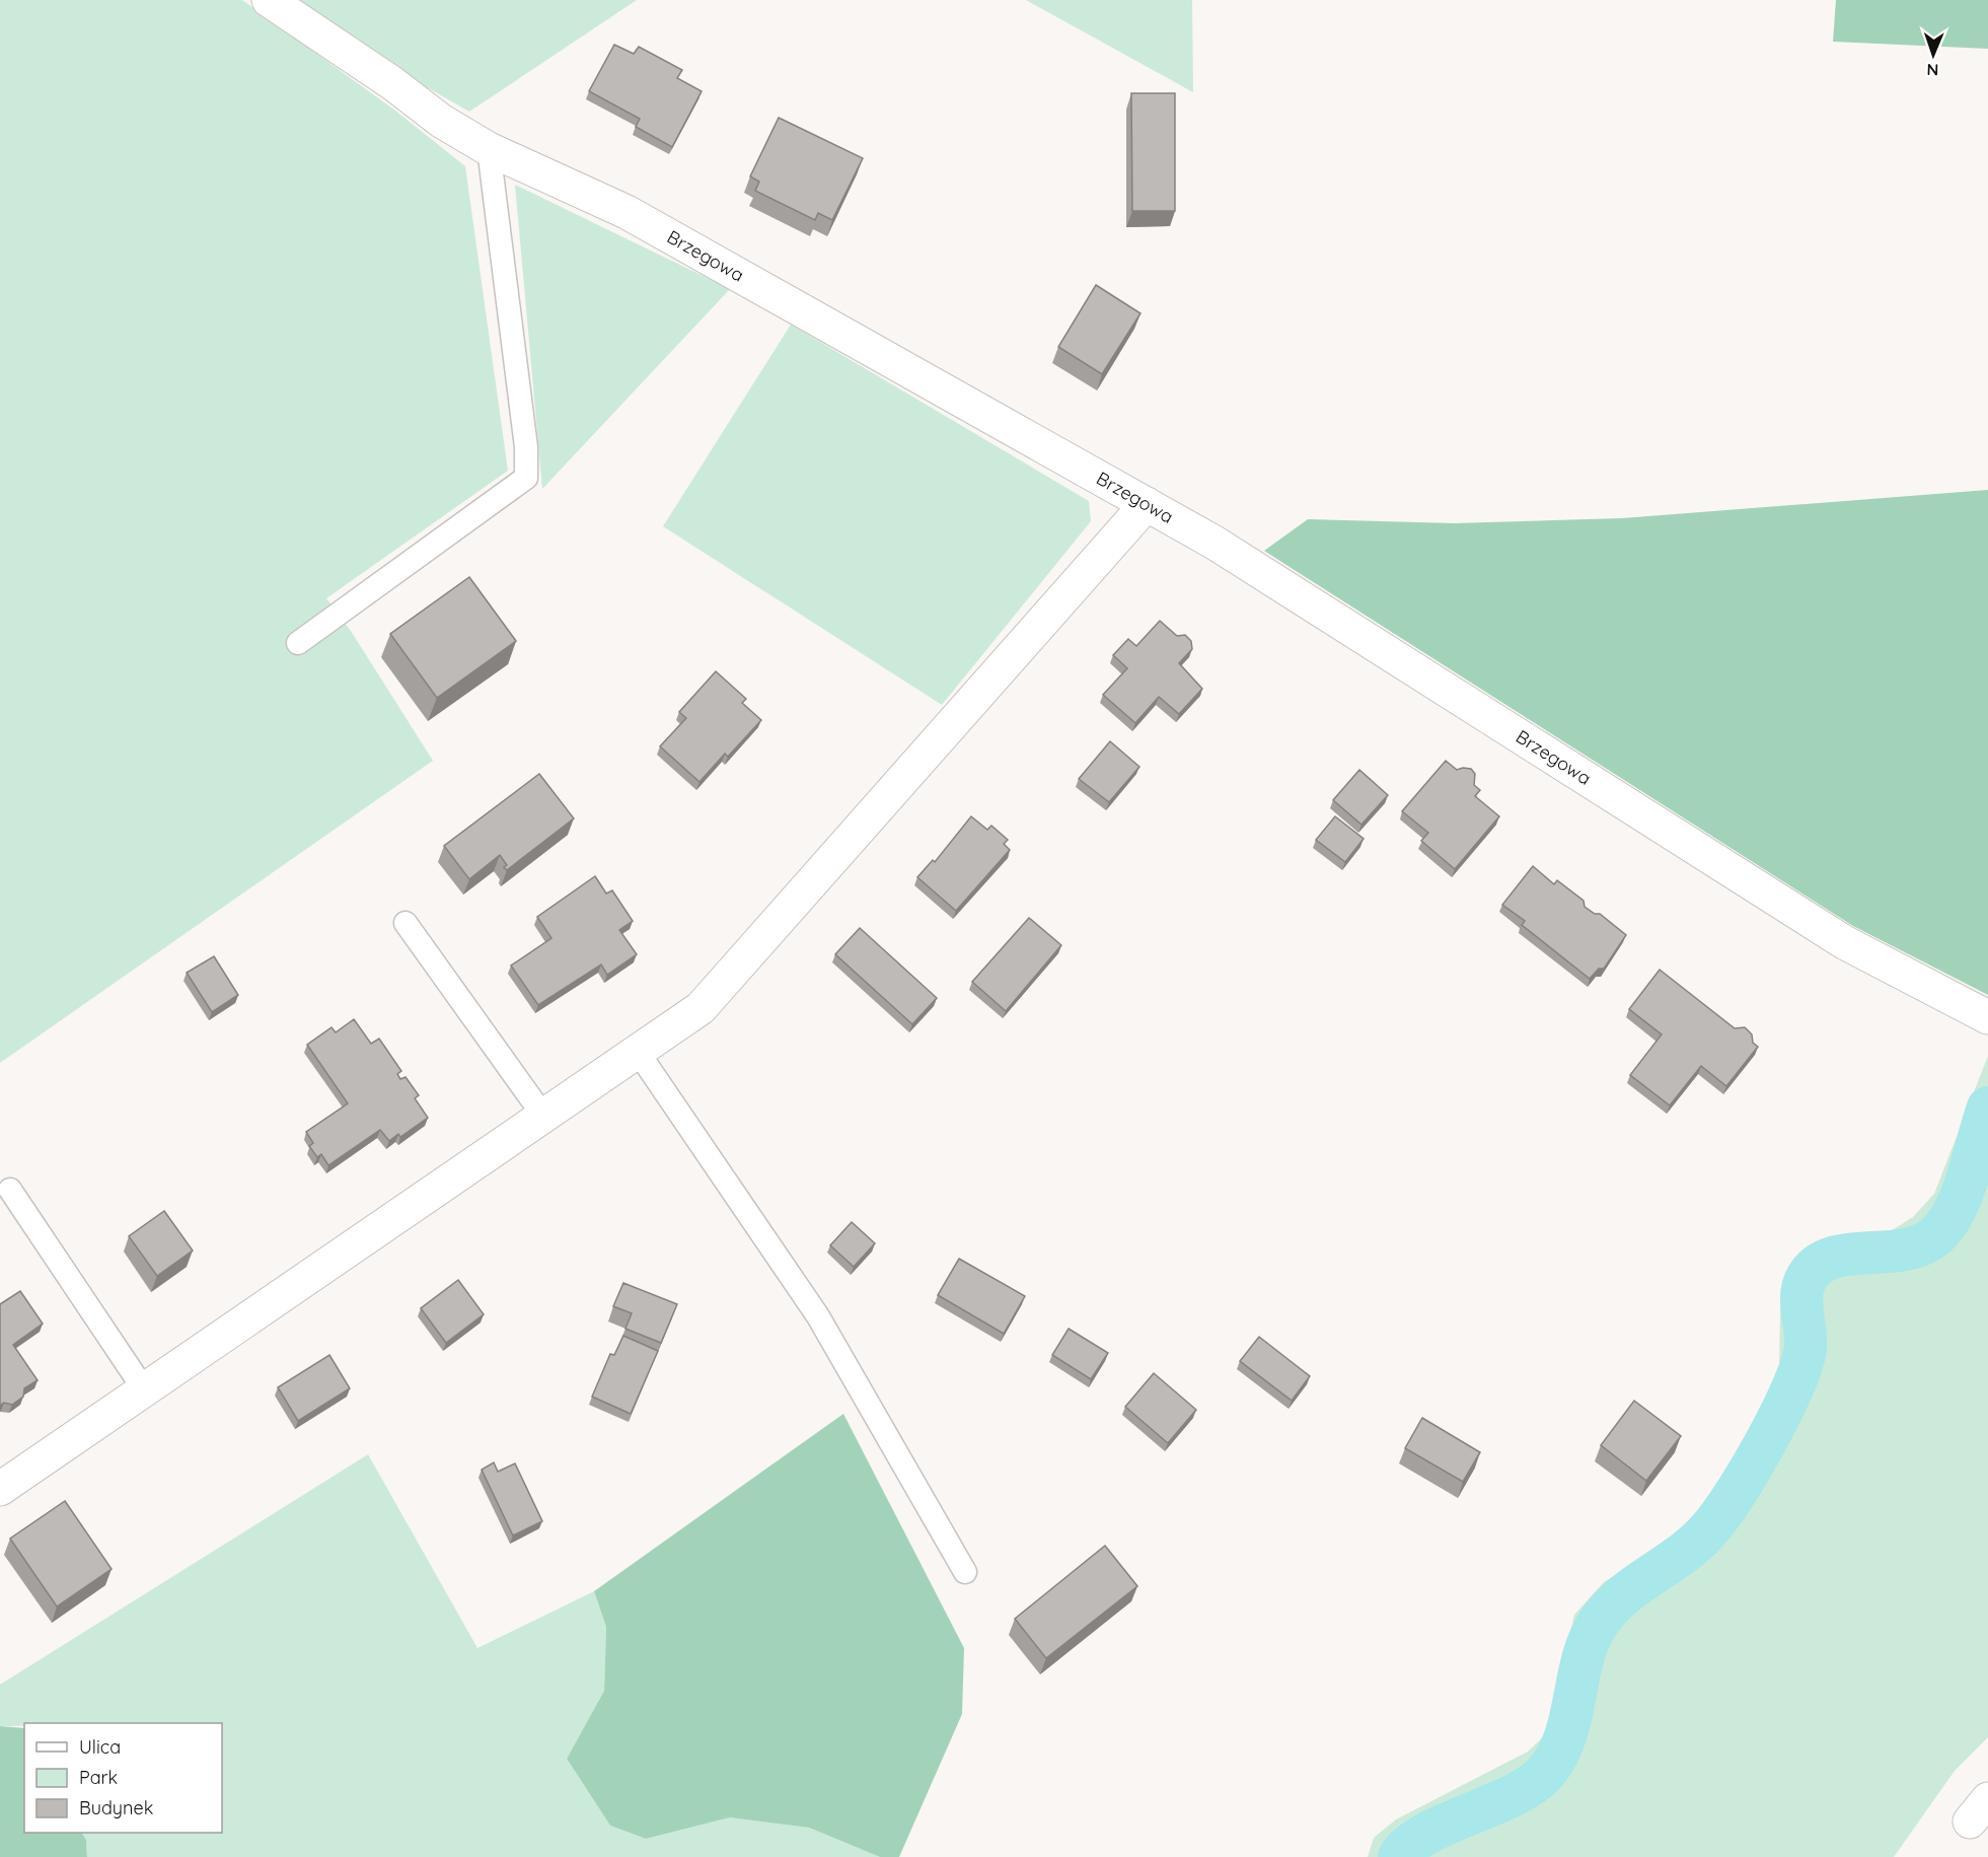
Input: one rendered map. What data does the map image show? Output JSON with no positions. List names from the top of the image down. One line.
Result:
{"streets":{"street":["Brzegowa"]},"legend":["Ulica","Park","Budynek"],"north":"bottom"}
